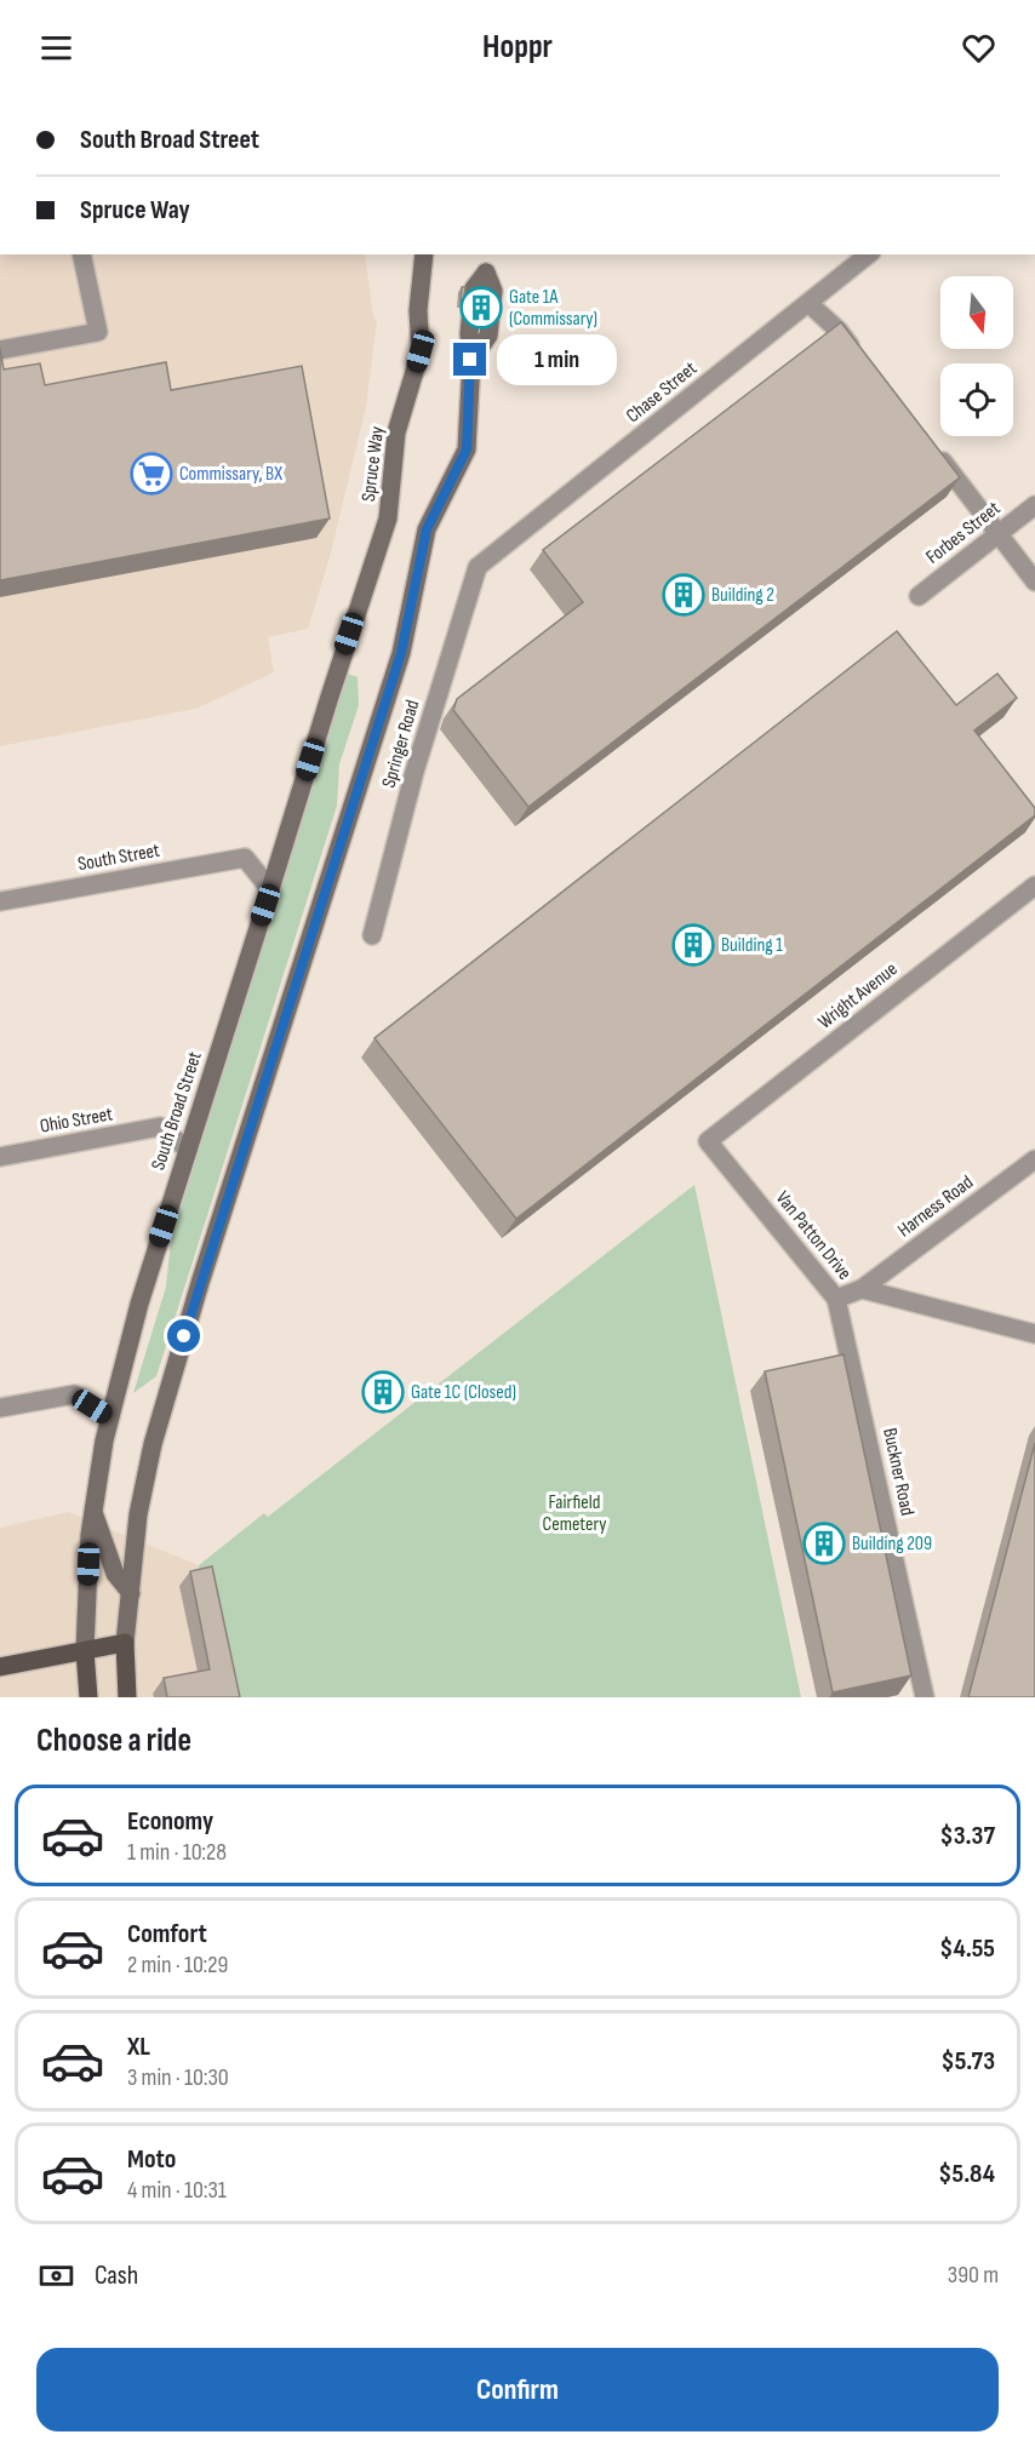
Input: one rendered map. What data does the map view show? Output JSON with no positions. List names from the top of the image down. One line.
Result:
{"streets":{"main road":["South Broad Street"],"street":["Chase Street","Spruce Way","Forbes Street","Springer Road","South Street","Wright Avenue","Ohio Street","Harness Road","Van Patton Drive","Buckner Road"]},"crossings":[["Chase Street","Springer Road"],["Spruce Way","South Broad Street"],["South Street","South Broad Street"],["Wright Avenue","Van Patton Drive"],["South Broad Street","Ohio Street"],["Harness Road","Van Patton Drive"],["Van Patton Drive","Buckner Road"]],"parks":["Fairfield Cemetery"],"places":{"building":["Gate 1A (Commissary)","Building 2","Building 1","Gate 1C (Closed)","Building 209"],"supermarket":["Commissary, BX"]},"north":"bottom","page":{"header":"Hoppr","banner":["South Broad Street","Spruce Way"],"bubble":"1 min","heading":"Choose a ride","list":[{"name":"Economy","note":"1 min · 10:28","value":"$3.37"},{"name":"Comfort","note":"2 min · 10:29","value":"$4.55"},{"name":"XL","note":"3 min · 10:30","value":"$5.73"},{"name":"Moto","note":"4 min · 10:31","value":"$5.84"}],"pay":["Cash","390 m"],"buttons":"Confirm"}}
